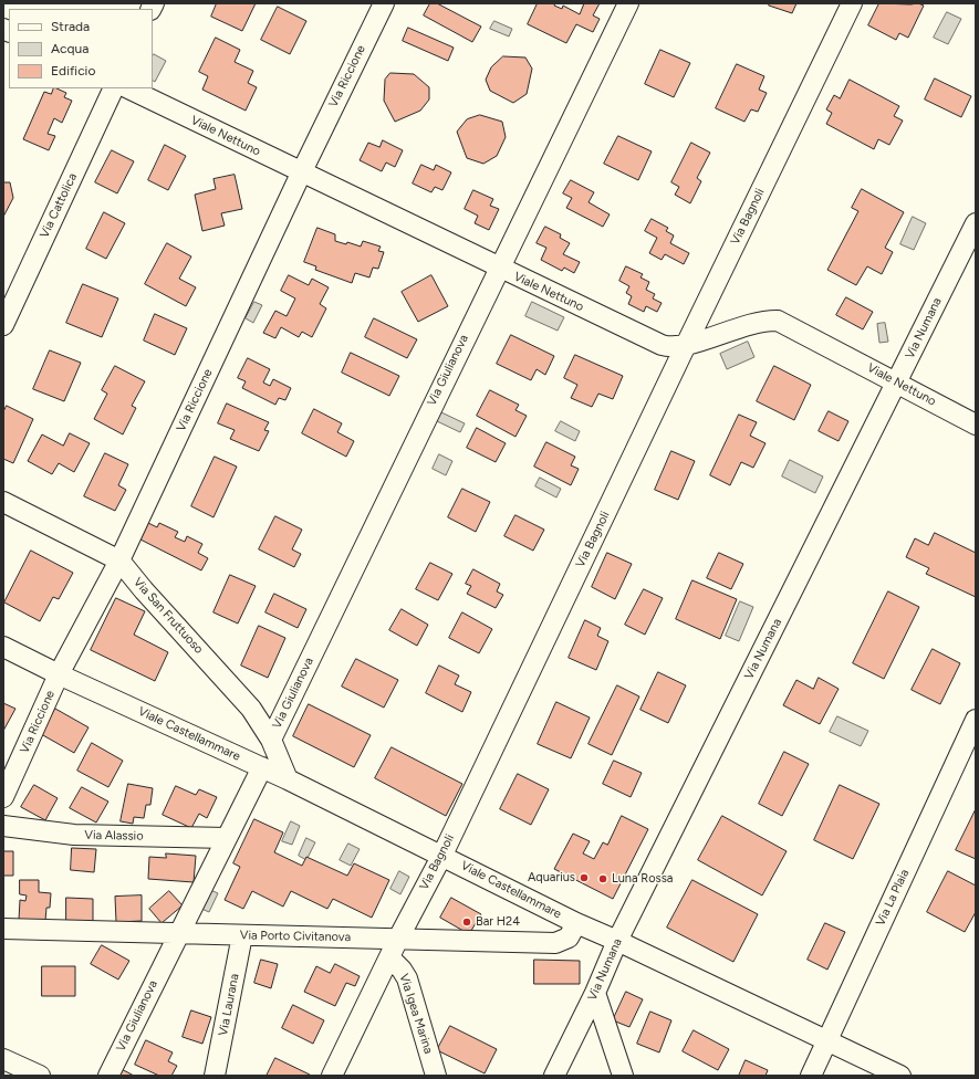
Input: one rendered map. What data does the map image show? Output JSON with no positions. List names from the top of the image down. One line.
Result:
{"streets":{"street":["Via Riccione","Viale Nettuno","Via Cattolica","Via Bagnoli","Via Numana","Via Giulianova","Via San Fruttuoso","Viale Castellammare","Via Alassio","Via La Plaia","Via Porto Civitanova","Via Laurana","Via Igea Marina"]},"crossings":[["Via Riccione","Viale Nettuno"],["Via Riccione","Via San Fruttuoso"],["Via Riccione","Viale Castellammare"],["Viale Nettuno","Via Bagnoli"],["Viale Nettuno","Via Numana"],["Viale Nettuno","Via Giulianova"],["Via Bagnoli","Viale Castellammare"],["Via Bagnoli","Via Porto Civitanova"],["Via Bagnoli","Via Igea Marina"],["Via Numana","Viale Castellammare"],["Via Giulianova","Via San Fruttuoso"],["Via Giulianova","Viale Castellammare"],["Via Giulianova","Via Alassio"],["Via Giulianova","Via Porto Civitanova"],["Via San Fruttuoso","Viale Castellammare"],["Viale Castellammare","Via La Plaia"],["Viale Castellammare","Via Porto Civitanova"],["Via Porto Civitanova","Via Laurana"]],"places":["Aquarius","Luna Rossa","Bar H24"],"legend":["Strada","Acqua","Edificio"]}
